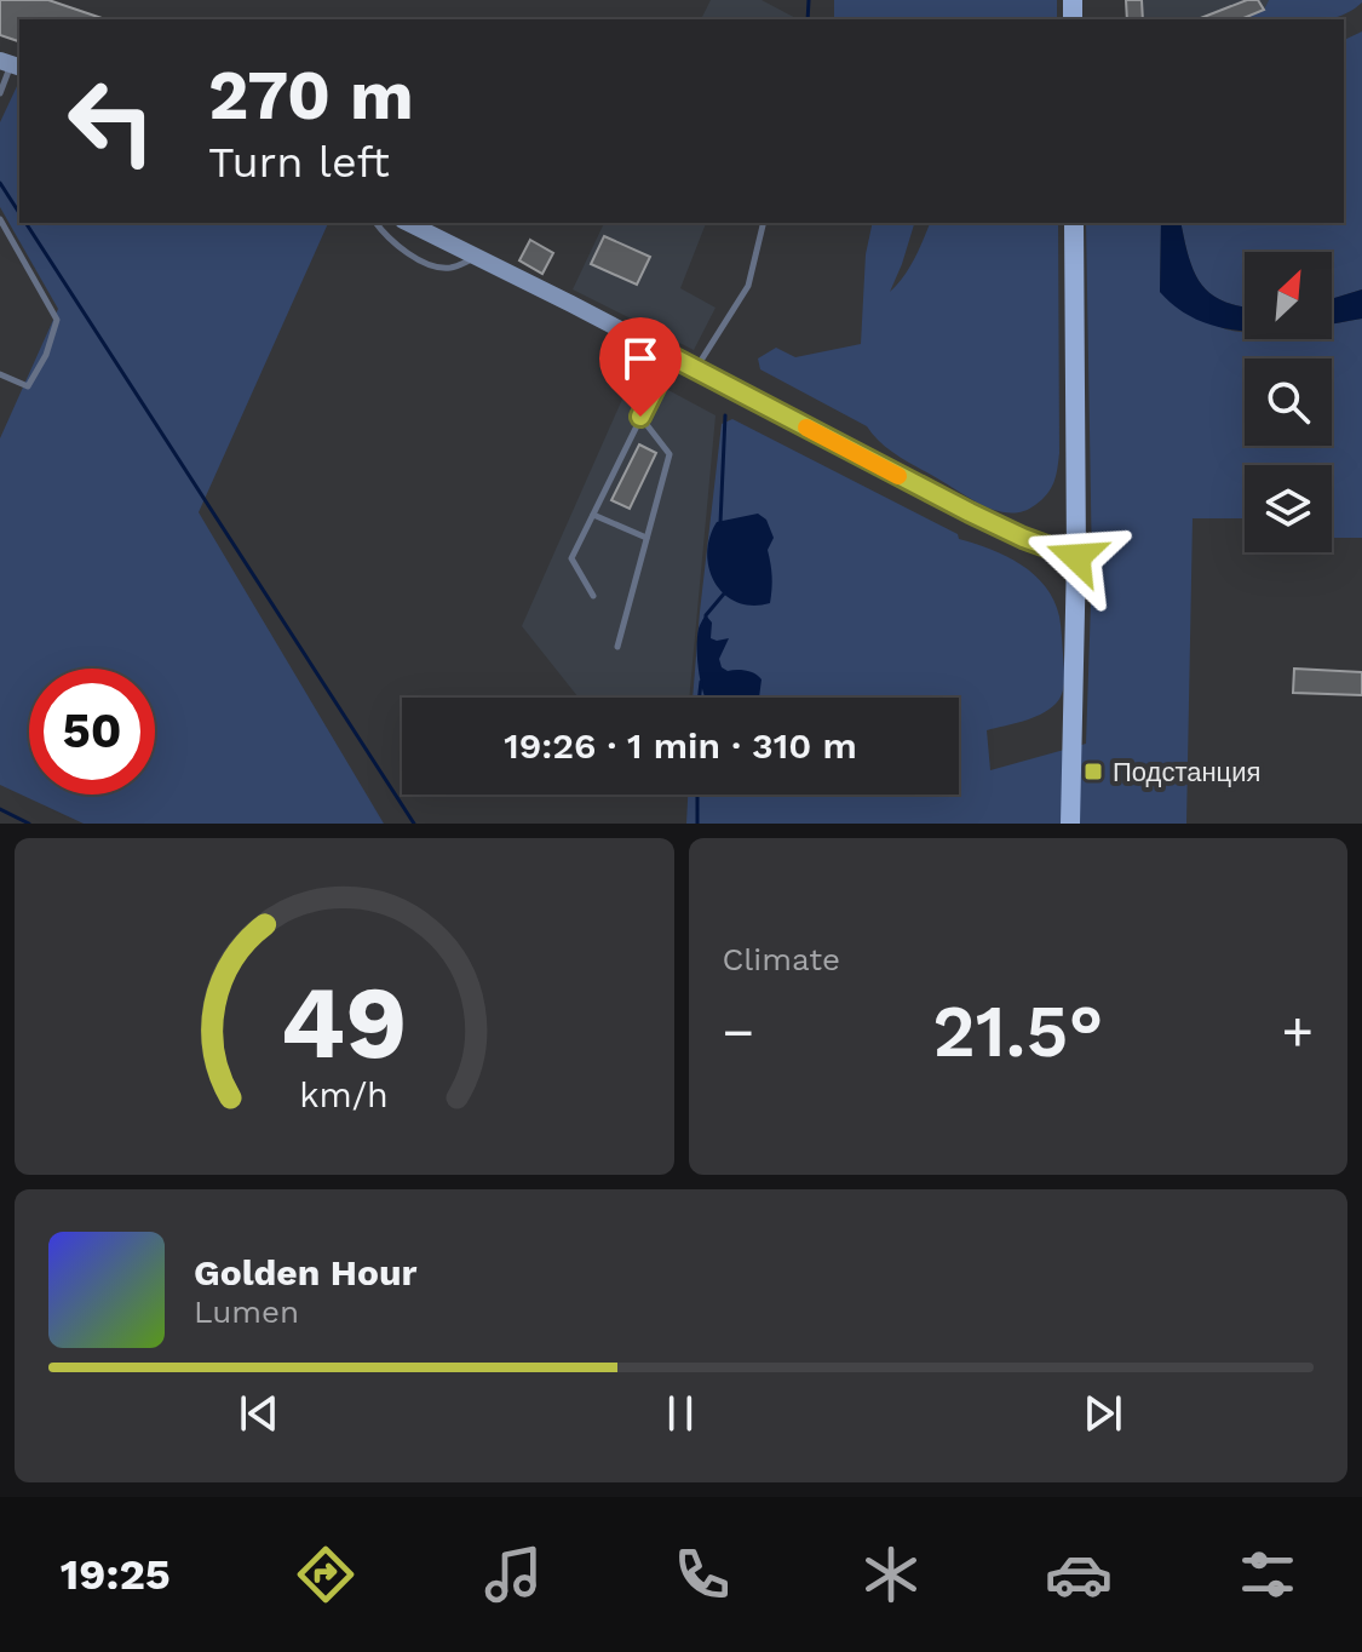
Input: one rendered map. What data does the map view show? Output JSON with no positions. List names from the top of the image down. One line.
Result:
{"places":{"transit":["Подстанция"]},"north":"top right","page":{"turn":["270 m","Turn left"],"limit":"50","trip":"19:26 · 1 min · 310 m","tile":"Climate","heat":["−","21.5°","+"],"song":["Golden Hour","Lumen"],"tabs":"19:25","gauge":["49","km/h"]}}
